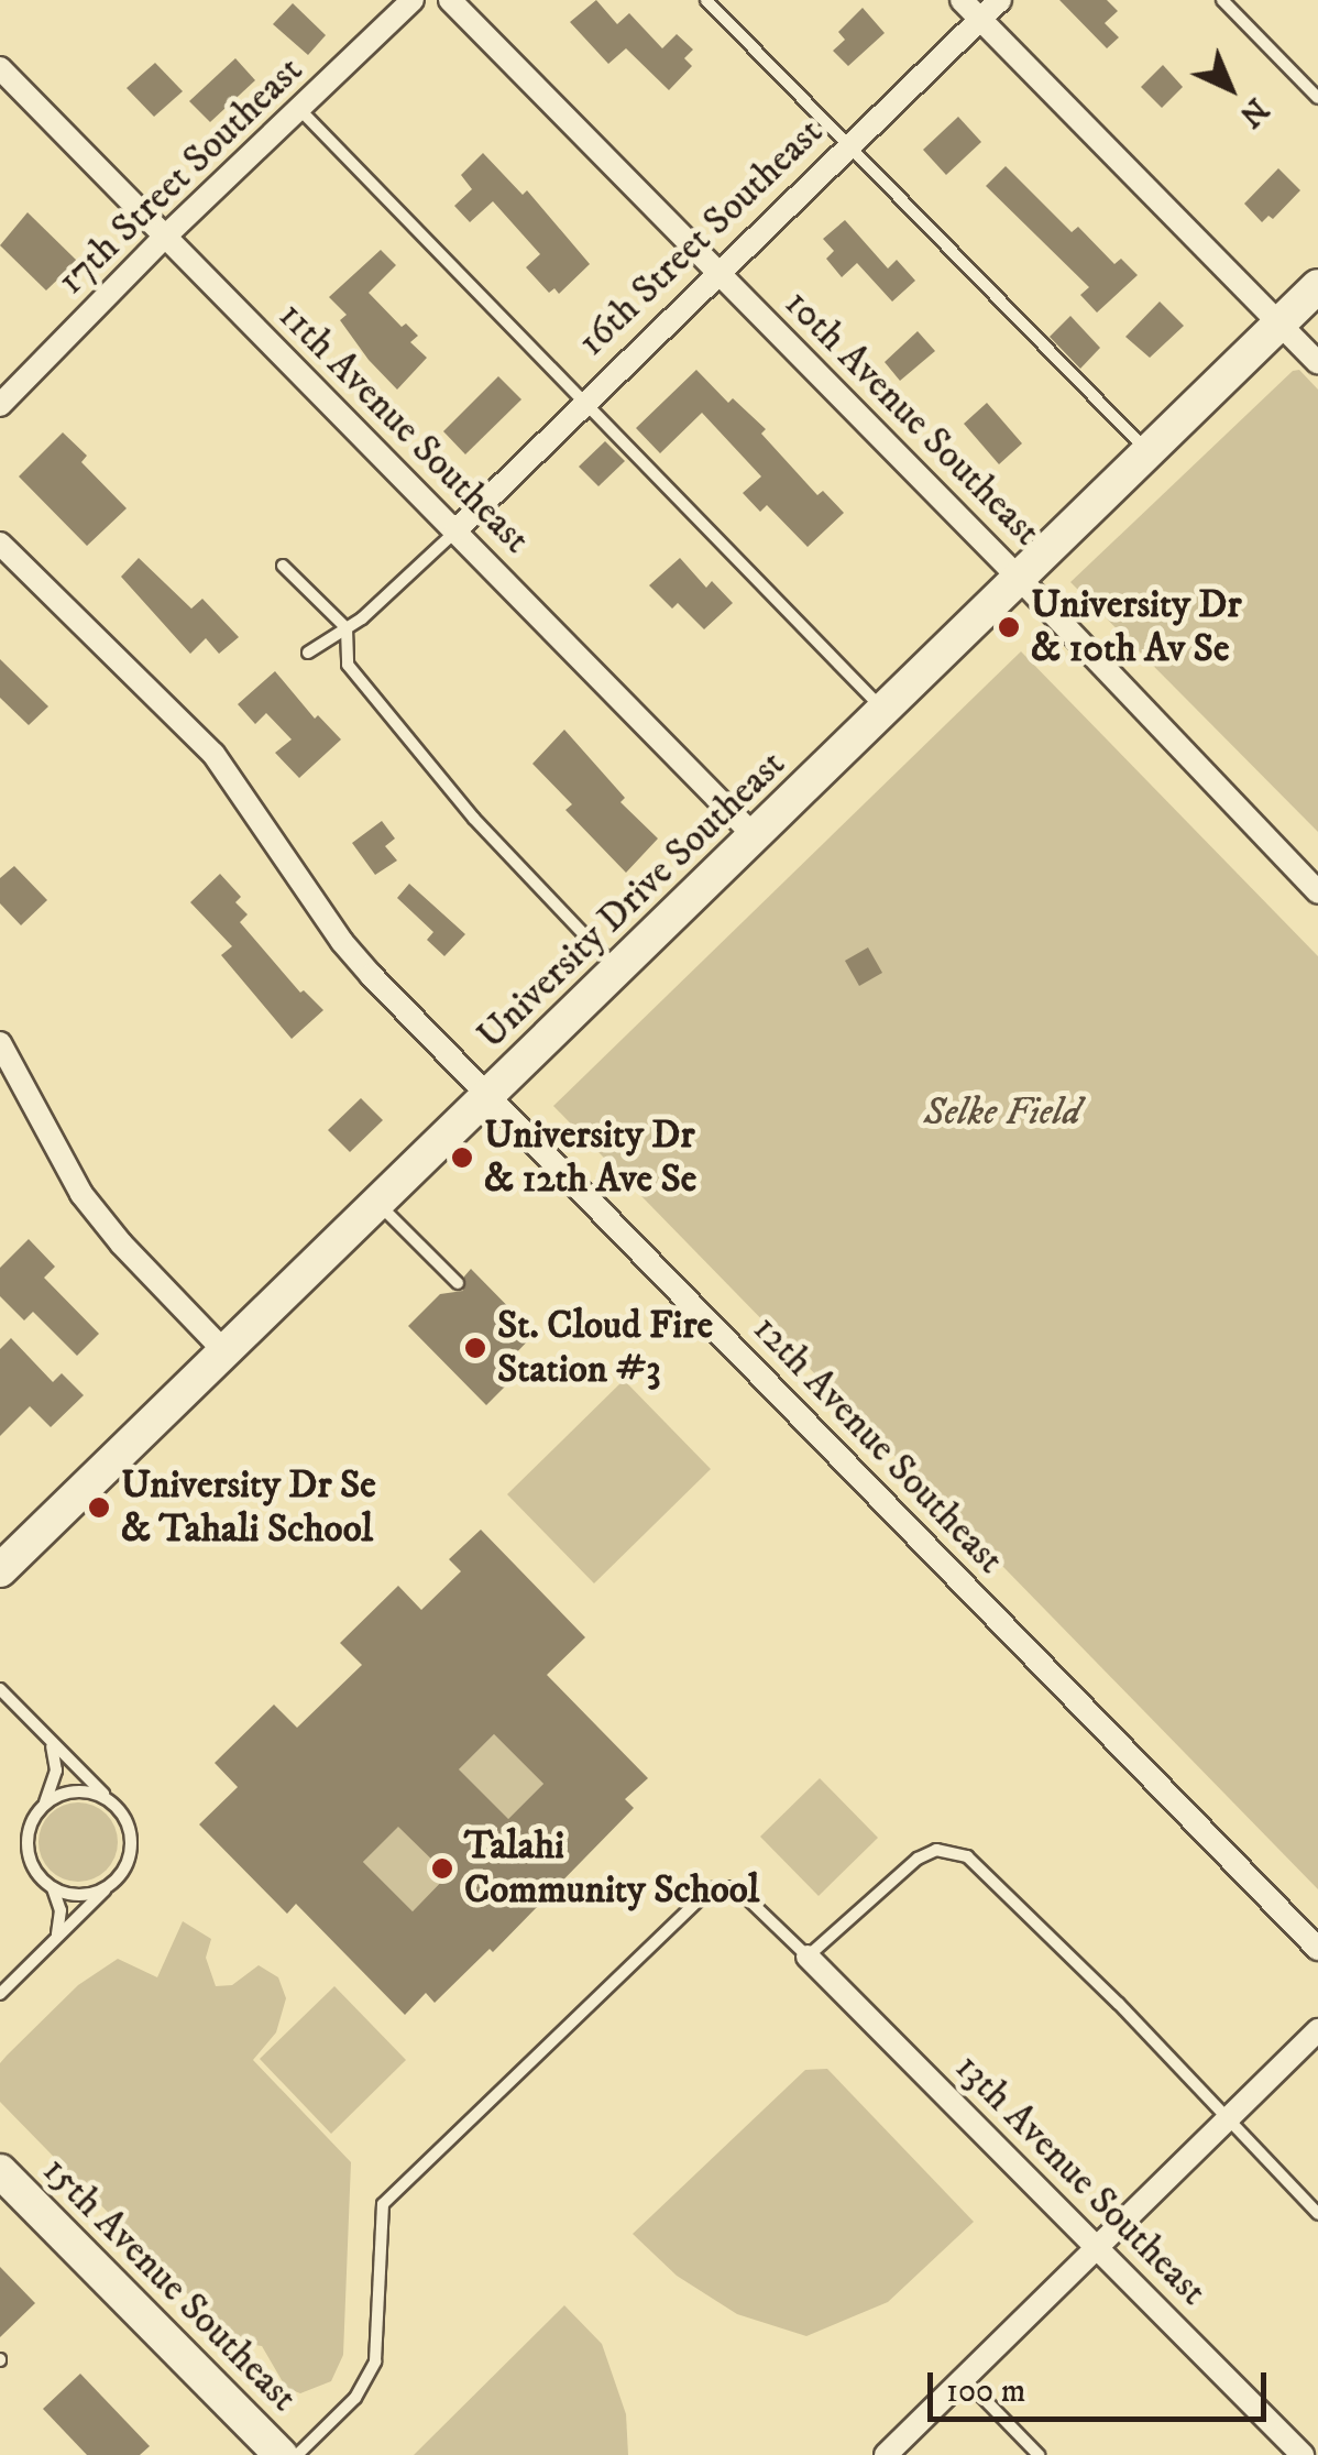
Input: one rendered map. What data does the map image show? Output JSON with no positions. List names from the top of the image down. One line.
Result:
{"streets":{"street":["17th Street Southeast","16th Street Southeast","10th Avenue Southeast","11th Avenue Southeast","University Drive Southeast","12th Avenue Southeast","13th Avenue Southeast","15th Avenue Southeast"]},"crossings":[["17th Street Southeast","11th Avenue Southeast"],["16th Street Southeast","10th Avenue Southeast"],["16th Street Southeast","11th Avenue Southeast"],["10th Avenue Southeast","University Drive Southeast"],["11th Avenue Southeast","University Drive Southeast"],["University Drive Southeast","12th Avenue Southeast"]],"parks":["Selke Field"],"places":["University Dr & 10th Av Se","University Dr & 12th Ave Se","St. Cloud Fire Station #3","University Dr Se & Tahali School","Talahi Community School"],"scale_bar":"100 m","north":"bottom right"}
